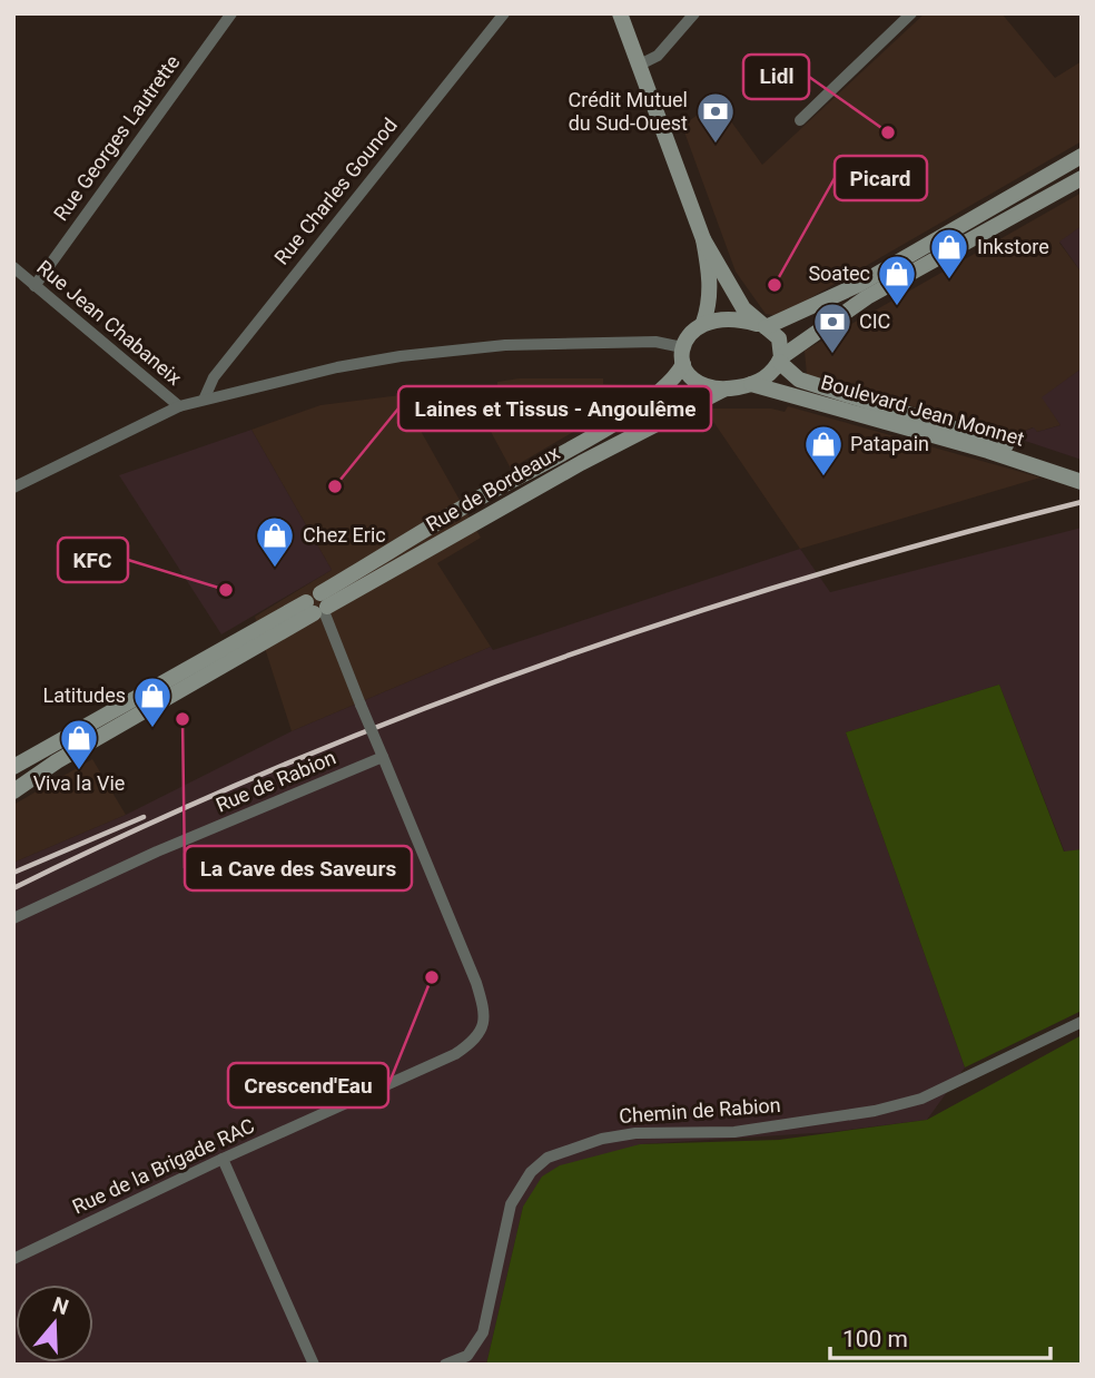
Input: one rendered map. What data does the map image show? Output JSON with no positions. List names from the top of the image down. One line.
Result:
{"streets":{"main road":["Boulevard Jean Monnet","Rue de Bordeaux"],"street":["Rue Georges Lautrette","Rue Charles Gounod","Rue Jean Chabaneix","Rue de Rabion","Chemin de Rabion","Rue de la Brigade RAC"]},"crossings":[["Rue Georges Lautrette","Rue Jean Chabaneix"],["Boulevard Jean Monnet","Rue de Bordeaux"],["Rue de Rabion","Rue de la Brigade RAC"]],"places":{"other":["Lidl","Picard","Laines et Tissus - Angoulême","KFC","La Cave des Saveurs","Crescend'Eau"],"bank":["Crédit Mutuel du Sud-Ouest","CIC"],"shop":["Inkstore","Soatec","Patapain","Chez Eric","Latitudes","Viva la Vie"]},"scale_bar":"100 m","north":"top"}
